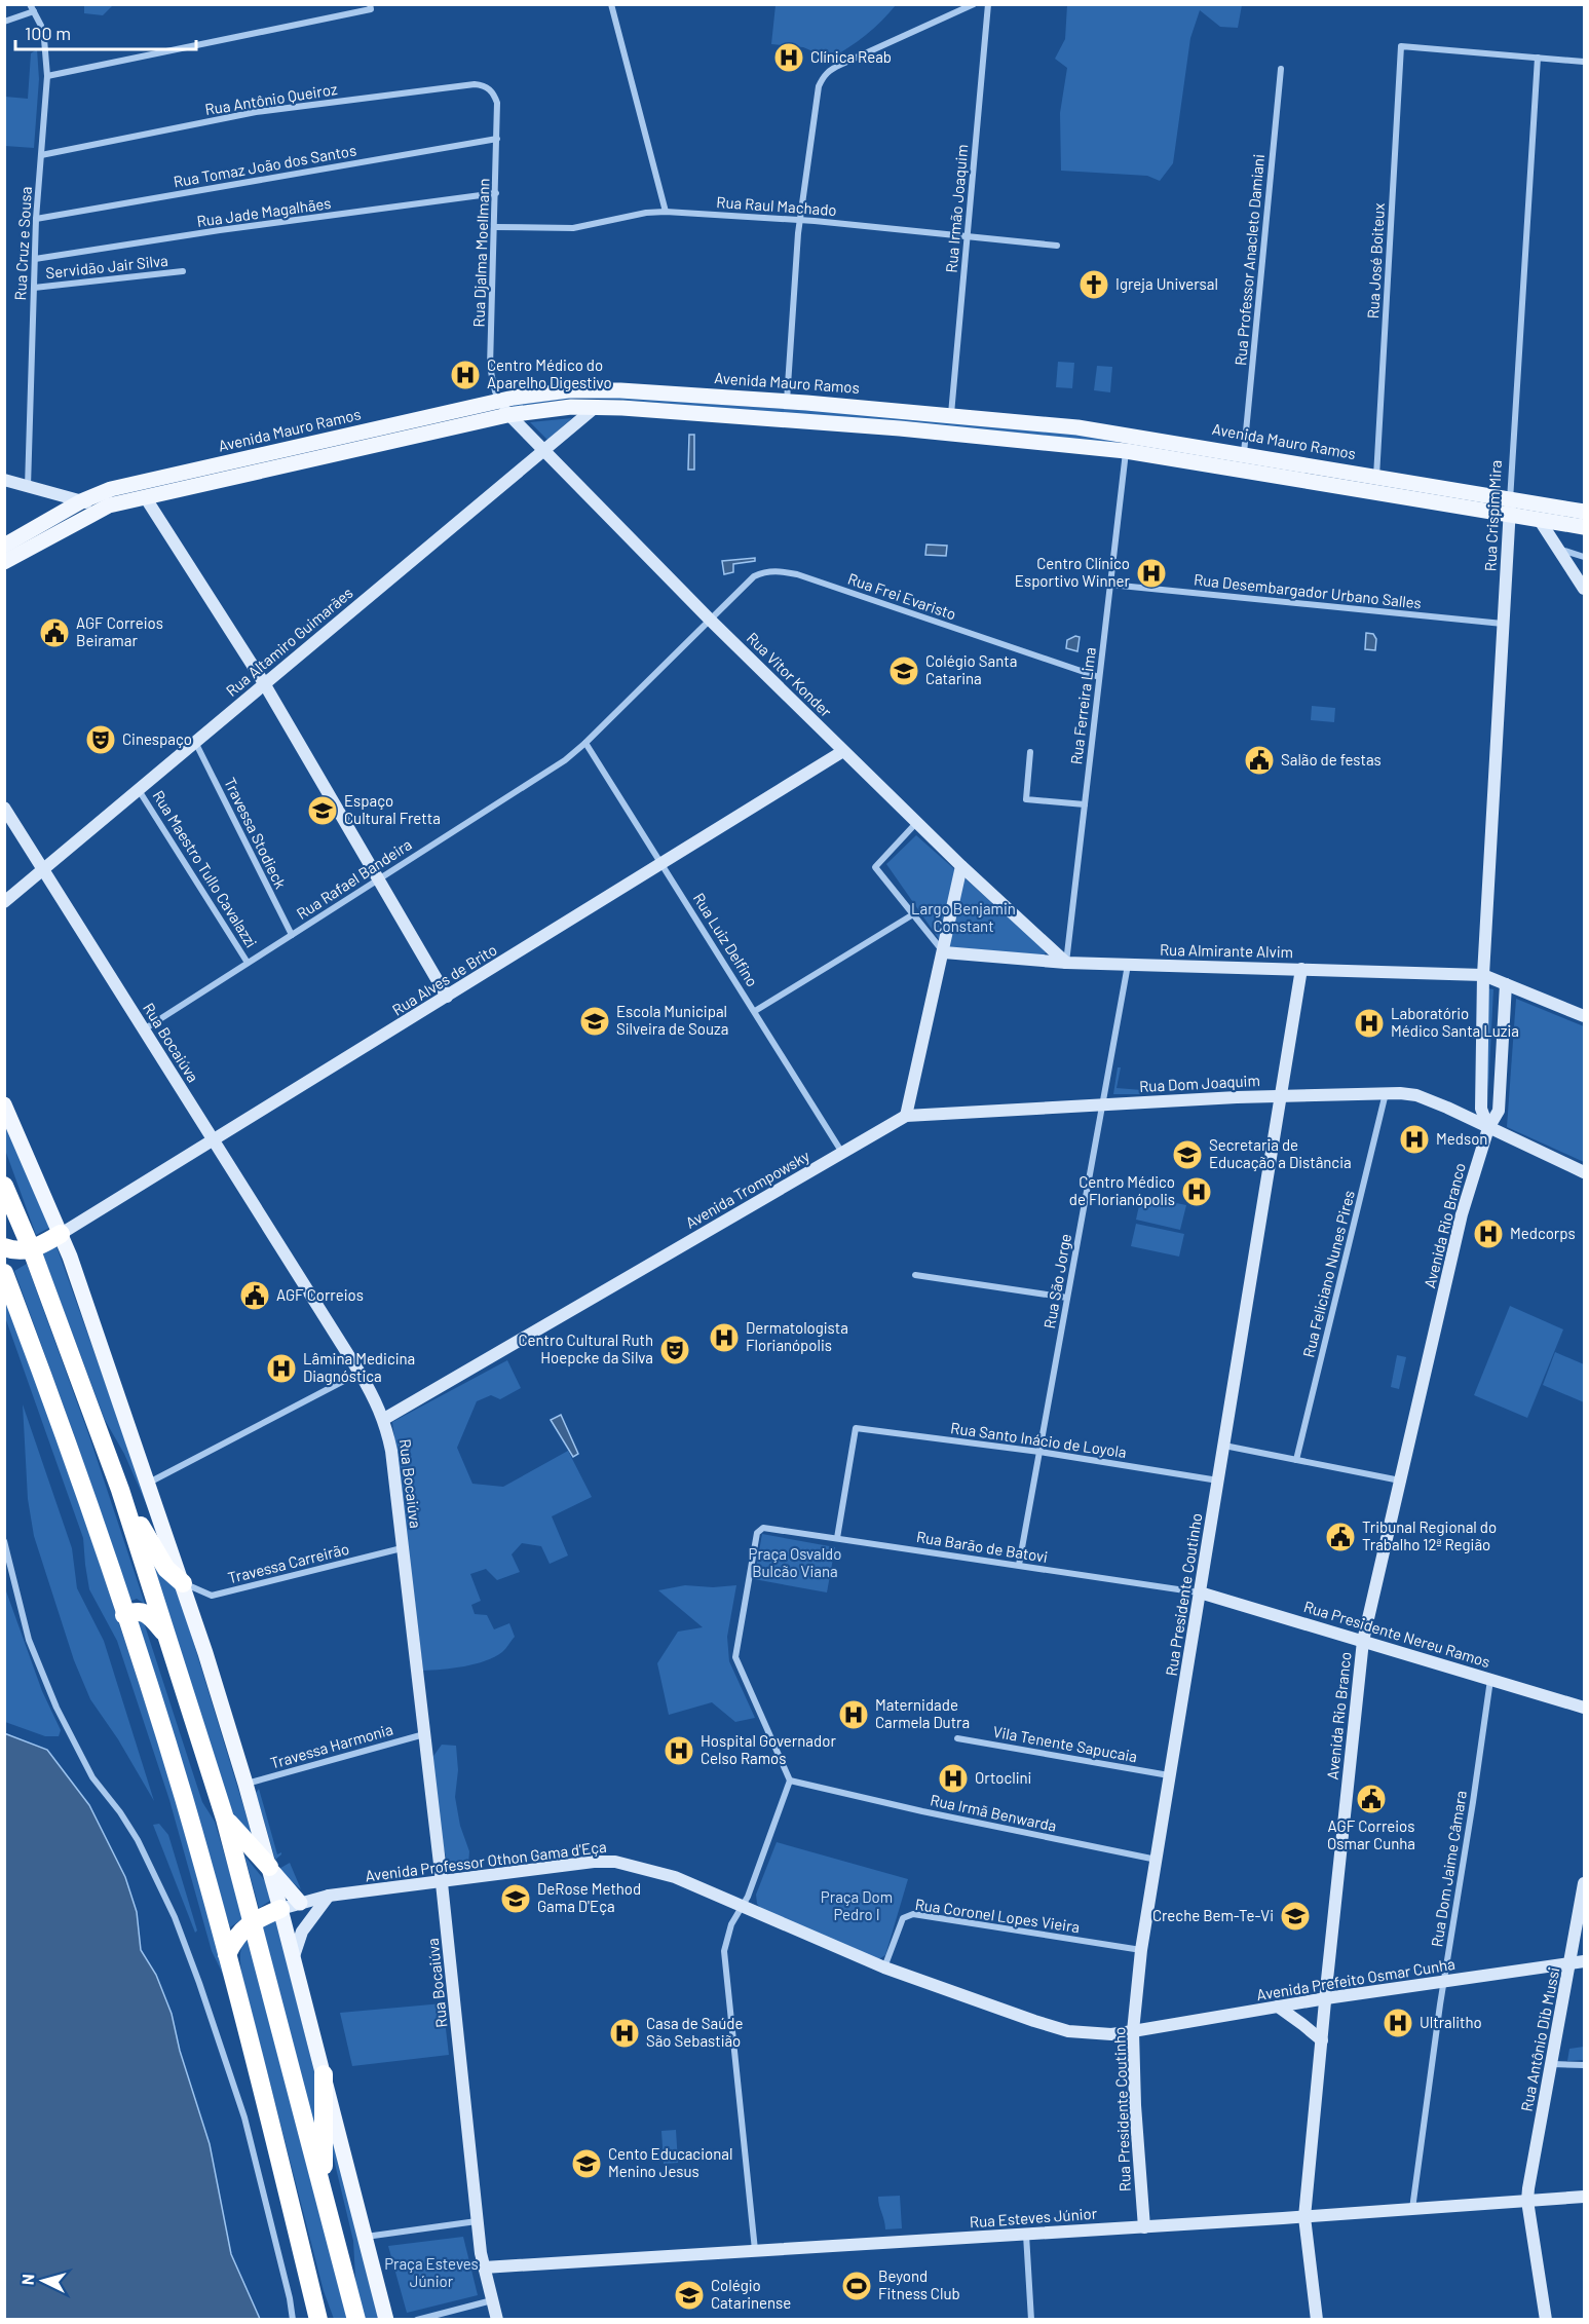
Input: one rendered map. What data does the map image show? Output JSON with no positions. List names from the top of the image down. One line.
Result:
{"streets":{"main road":["Avenida Mauro Ramos","Rua Crispim Mira","Rua Altamiro Guimarães","Rua Vitor Konder","Rua Almirante Alvim","Rua Alves de Brito","Rua Bocaiúva","Rua Dom Joaquim","Avenida Trompowsky","Avenida Rio Branco","Rua Presidente Coutinho","Rua Presidente Nereu Ramos","Avenida Professor Othon Gama d'Eça","Avenida Prefeito Osmar Cunha","Rua Antônio Dib Mussi","Rua Esteves Júnior"],"street":["Rua Antônio Queiroz","Rua Tomaz João dos Santos","Rua Raul Machado","Rua Irmão Joaquim","Rua Jade Magalhães","Rua Cruz e Sousa","Rua Djalma Moellmann","Rua Professor Anacleto Damiani","Rua José Boiteux","Servidão Jair Silva","Rua Desembargador Urbano Salles","Rua Frei Evaristo","Rua Ferreira Lima","Travessa Stodieck","Rua Maestro Tullo Cavalazzi","Rua Rafael Bandeira","Rua Luiz Delfino","Rua Feliciano Nunes Pires","Rua São Jorge","Rua Santo Inácio de Loyola","Rua Barão de Batovi","Travessa Carreirão","Vila Tenente Sapucaia","Travessa Harmonia","Rua Irmã Benwarda","Rua Dom Jaime Câmara","Rua Coronel Lopes Vieira"]},"crossings":[["Rua Antônio Queiroz","Rua Cruz e Sousa"],["Rua Antônio Queiroz","Rua Djalma Moellmann"],["Rua Tomaz João dos Santos","Rua Cruz e Sousa"],["Rua Tomaz João dos Santos","Rua Djalma Moellmann"],["Rua Raul Machado","Rua Irmão Joaquim"],["Rua Raul Machado","Rua Djalma Moellmann"],["Rua Irmão Joaquim","Avenida Mauro Ramos"],["Rua Jade Magalhães","Rua Cruz e Sousa"],["Rua Jade Magalhães","Rua Djalma Moellmann"],["Rua Cruz e Sousa","Servidão Jair Silva"],["Rua Djalma Moellmann","Avenida Mauro Ramos"],["Rua Djalma Moellmann","Rua Vitor Konder"],["Rua Professor Anacleto Damiani","Avenida Mauro Ramos"],["Rua José Boiteux","Avenida Mauro Ramos"],["Rua José Boiteux","Rua Crispim Mira"],["Avenida Mauro Ramos","Rua Crispim Mira"],["Avenida Mauro Ramos","Rua Altamiro Guimarães"],["Avenida Mauro Ramos","Rua Vitor Konder"],["Avenida Mauro Ramos","Rua Ferreira Lima"],["Rua Crispim Mira","Rua Desembargador Urbano Salles"],["Rua Crispim Mira","Rua Almirante Alvim"],["Rua Desembargador Urbano Salles","Rua Ferreira Lima"],["Rua Frei Evaristo","Rua Vitor Konder"],["Rua Frei Evaristo","Rua Ferreira Lima"],["Rua Frei Evaristo","Rua Rafael Bandeira"],["Rua Altamiro Guimarães","Rua Vitor Konder"],["Rua Altamiro Guimarães","Travessa Stodieck"],["Rua Altamiro Guimarães","Rua Maestro Tullo Cavalazzi"],["Rua Altamiro Guimarães","Rua Bocaiúva"],["Rua Vitor Konder","Rua Ferreira Lima"],["Rua Vitor Konder","Rua Rafael Bandeira"],["Rua Vitor Konder","Rua Almirante Alvim"],["Rua Vitor Konder","Rua Alves de Brito"],["Rua Ferreira Lima","Rua Almirante Alvim"],["Travessa Stodieck","Rua Rafael Bandeira"],["Rua Maestro Tullo Cavalazzi","Rua Rafael Bandeira"],["Rua Rafael Bandeira","Rua Luiz Delfino"],["Rua Rafael Bandeira","Rua Bocaiúva"],["Rua Luiz Delfino","Rua Alves de Brito"],["Rua Luiz Delfino","Avenida Trompowsky"],["Rua Almirante Alvim","Avenida Rio Branco"],["Rua Almirante Alvim","Rua São Jorge"],["Rua Almirante Alvim","Rua Presidente Coutinho"],["Rua Alves de Brito","Rua Bocaiúva"],["Rua Bocaiúva","Avenida Trompowsky"],["Rua Bocaiúva","Travessa Carreirão"],["Rua Bocaiúva","Travessa Harmonia"],["Rua Bocaiúva","Avenida Professor Othon Gama d'Eça"],["Rua Bocaiúva","Rua Esteves Júnior"],["Rua Dom Joaquim","Avenida Trompowsky"],["Rua Dom Joaquim","Avenida Rio Branco"],["Rua Dom Joaquim","Rua Feliciano Nunes Pires"],["Rua Dom Joaquim","Rua São Jorge"],["Rua Dom Joaquim","Rua Presidente Coutinho"],["Avenida Rio Branco","Rua Presidente Nereu Ramos"],["Avenida Rio Branco","Avenida Prefeito Osmar Cunha"],["Avenida Rio Branco","Rua Esteves Júnior"],["Rua São Jorge","Rua Santo Inácio de Loyola"],["Rua São Jorge","Rua Barão de Batovi"],["Rua Santo Inácio de Loyola","Rua Barão de Batovi"],["Rua Santo Inácio de Loyola","Rua Presidente Coutinho"],["Rua Barão de Batovi","Rua Presidente Coutinho"],["Rua Barão de Batovi","Rua Presidente Nereu Ramos"],["Rua Barão de Batovi","Rua Irmã Benwarda"],["Rua Presidente Coutinho","Rua Presidente Nereu Ramos"],["Rua Presidente Coutinho","Vila Tenente Sapucaia"],["Rua Presidente Coutinho","Rua Irmã Benwarda"],["Rua Presidente Coutinho","Avenida Professor Othon Gama d'Eça"],["Rua Presidente Coutinho","Rua Coronel Lopes Vieira"],["Rua Presidente Coutinho","Avenida Prefeito Osmar Cunha"],["Rua Presidente Coutinho","Rua Esteves Júnior"],["Rua Presidente Nereu Ramos","Rua Dom Jaime Câmara"],["Avenida Professor Othon Gama d'Eça","Rua Coronel Lopes Vieira"],["Avenida Professor Othon Gama d'Eça","Avenida Prefeito Osmar Cunha"],["Rua Dom Jaime Câmara","Avenida Prefeito Osmar Cunha"],["Rua Dom Jaime Câmara","Rua Esteves Júnior"],["Avenida Prefeito Osmar Cunha","Rua Antônio Dib Mussi"],["Rua Antônio Dib Mussi","Rua Esteves Júnior"]],"parks":["Largo Benjamin Constant","Praça Osvaldo Bulcão Viana","Praça Dom Pedro I","Praça Esteves Júnior"],"places":{"hospital":["Clínica Reab","Centro Médico do Aparelho Digestivo","Centro Clínico Esportivo Winner","Laboratório Médico Santa Luzia","Medson","Centro Médico de Florianópolis","Medcorps","Dermatologista Florianópolis","Lâmina Medicina Diagnóstica","Maternidade Carmela Dutra","Hospital Governador Celso Ramos","Ortoclini","Ultralitho","Casa de Saúde São Sebastião"],"church":["Igreja Universal"],"public building":["AGF Correios Beiramar","Salão de festas","AGF Correios","Tribunal Regional do Trabalho 12ª Região","AGF Correios Osmar Cunha"],"school or university":["Colégio Santa Catarina","Espaço Cultural Fretta","Escola Municipal Silveira de Souza","Secretaria de Educação a Distância","DeRose Method Gama D'Eça","Creche Bem-Te-Vi","Cento Educacional Menino Jesus","Colégio Catarinense"],"theatre":["Cinespaço","Centro Cultural Ruth Hoepcke da Silva"],"sports":["Beyond Fitness Club"]},"scale_bar":"100 m","north":"left"}
